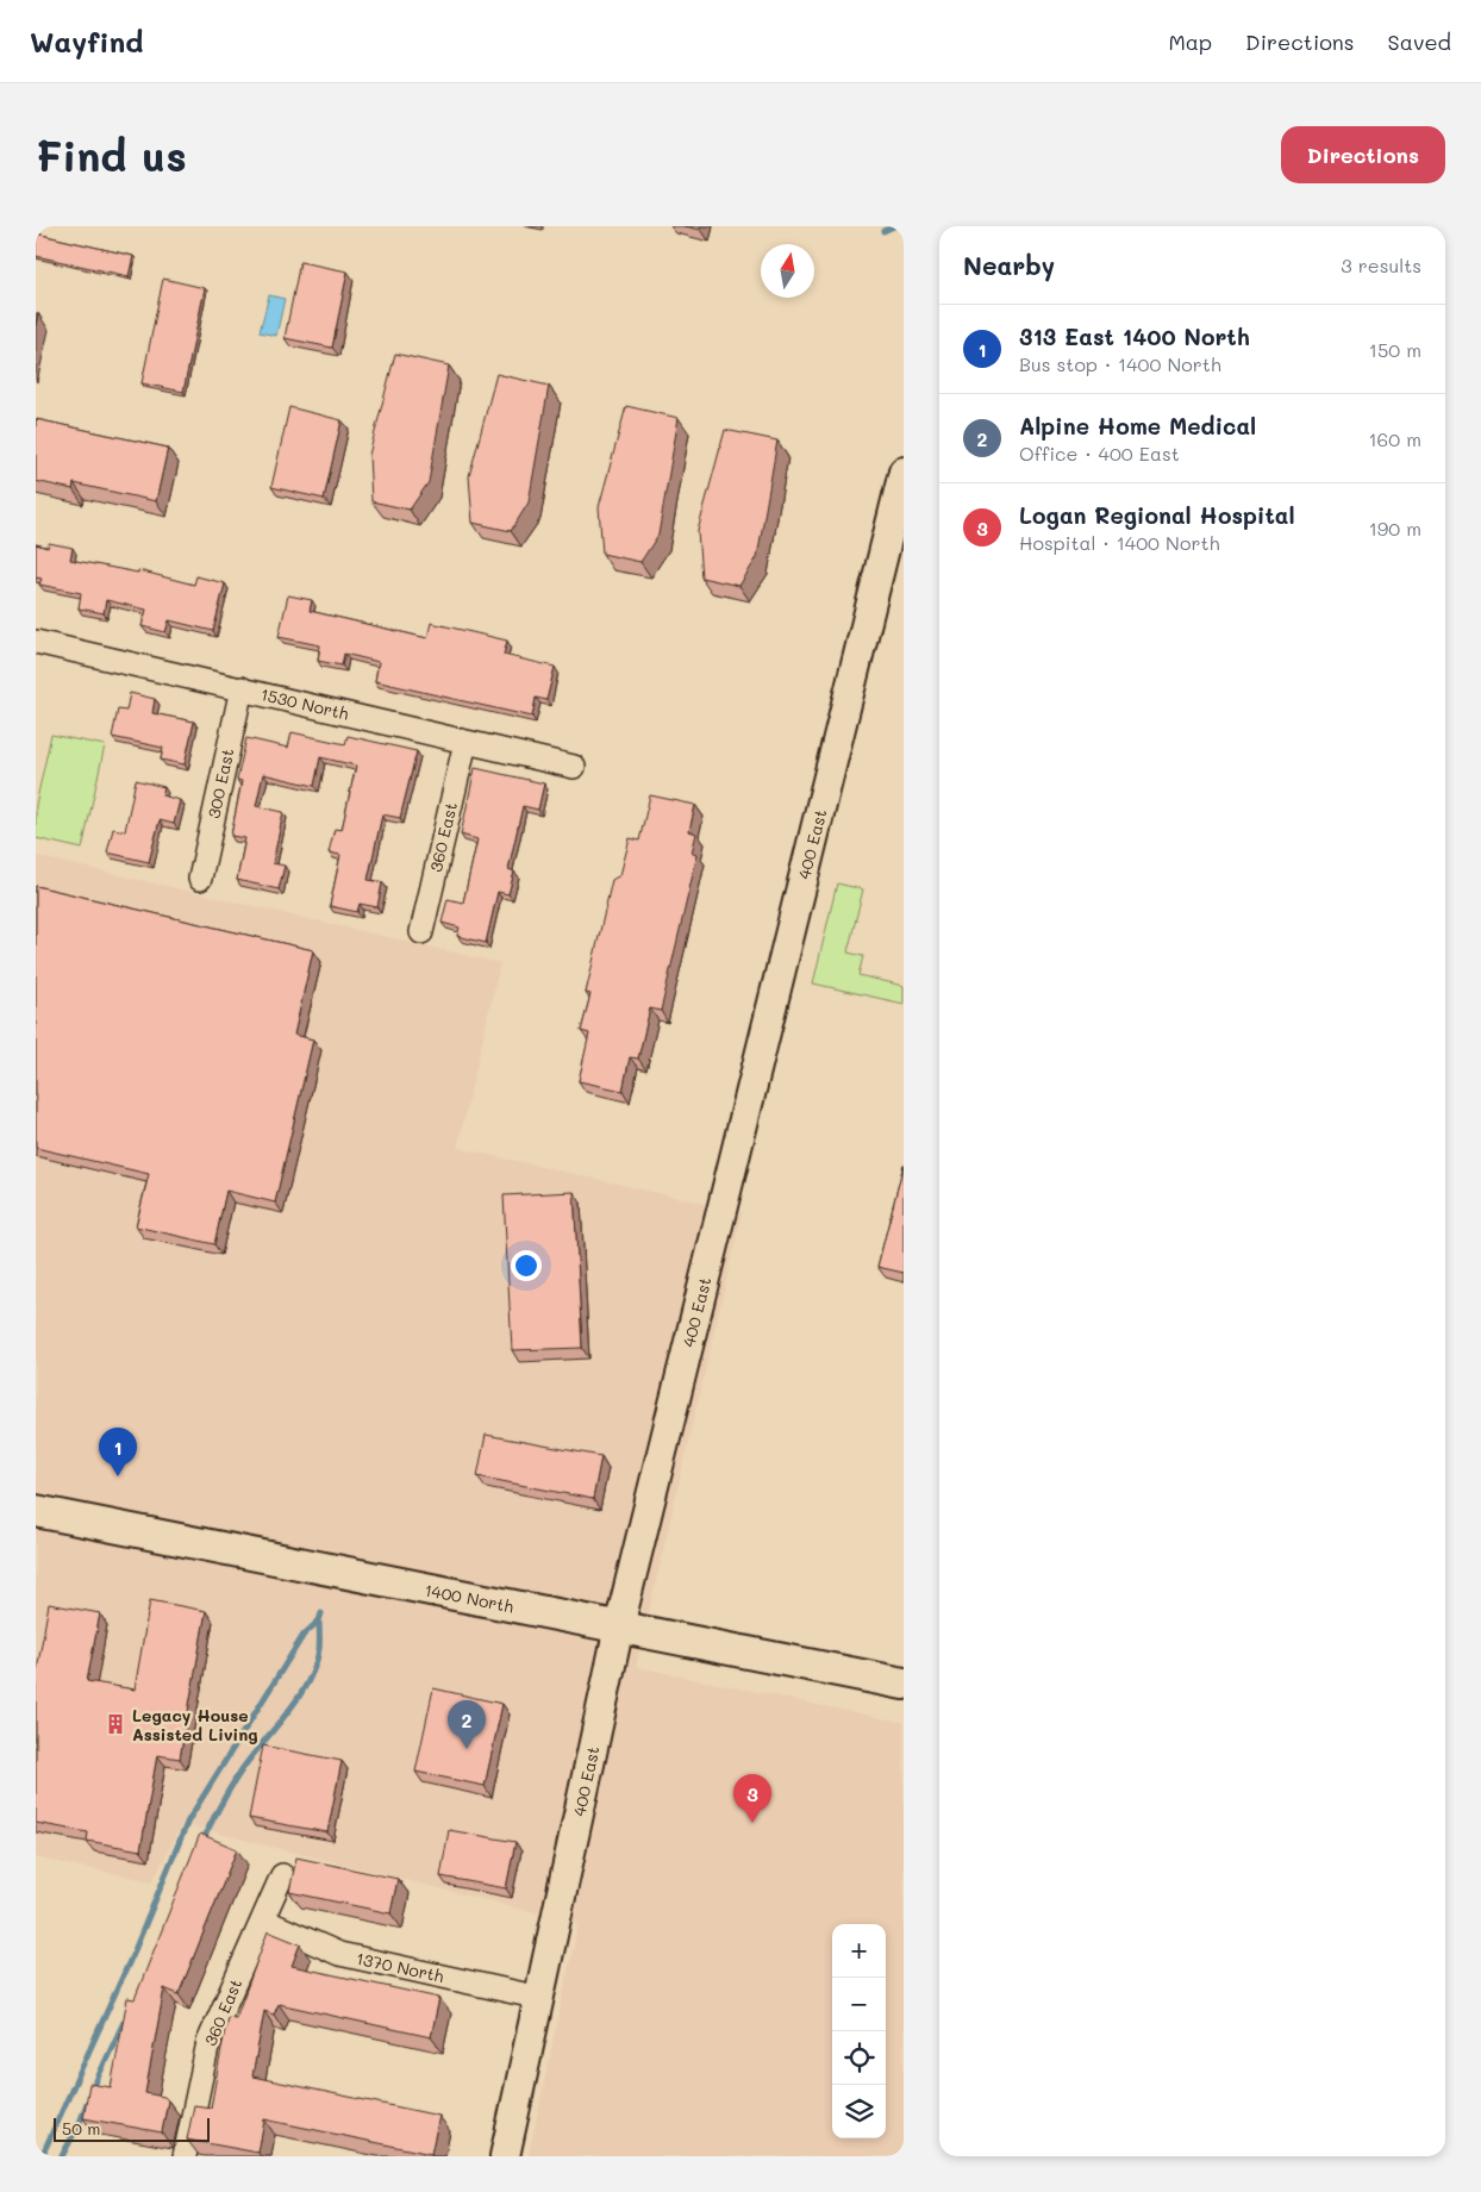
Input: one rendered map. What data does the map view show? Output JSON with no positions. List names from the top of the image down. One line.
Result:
{"streets":{"main road":["1400 North"],"street":["1530 North","300 East","360 East","400 East","1370 North"]},"crossings":[["1530 North","300 East"],["1530 North","360 East"],["360 East","1370 North"],["400 East","1400 North"],["400 East","1370 North"]],"places":{"building":["Legacy House Assisted Living"]},"scale_bar":"50 m","north":"top","page":{"header":"Wayfind","nav":["Map","Directions","Saved"],"buttons":"Directions","title":"Find us","heading":["Nearby","3 results"],"list":[{"mark":"1","name":"313 East 1400 North","note":"Bus stop · 1400 North","value":"150 m"},{"mark":"2","name":"Alpine Home Medical","note":"Office · 400 East","value":"160 m"},{"mark":"3","name":"Logan Regional Hospital","note":"Hospital · 1400 North","value":"190 m"}],"pins":["1","2","3"],"map_buttons":["+","−"],"scale":"50 m"}}
